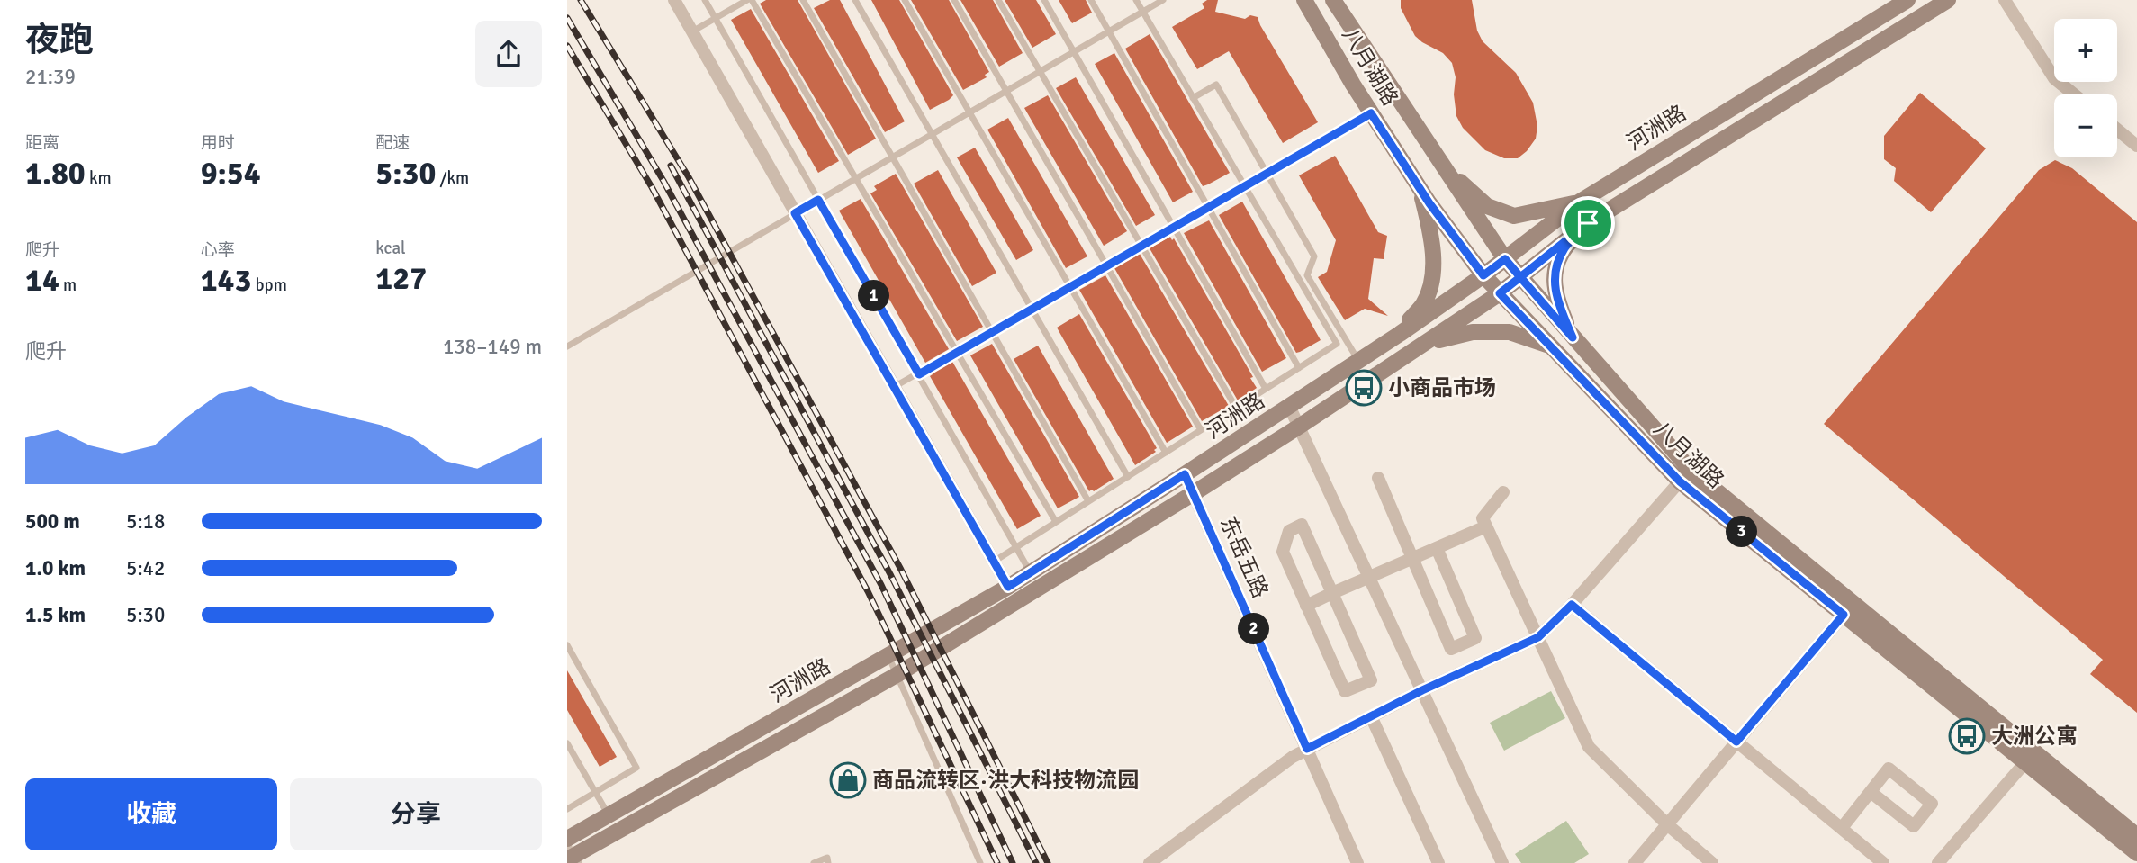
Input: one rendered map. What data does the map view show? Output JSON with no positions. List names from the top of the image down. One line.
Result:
{"streets":{"main road":["八月湖路","河洲路"],"street":["东岳五路"]},"crossings":[["八月湖路","河洲路"],["河洲路","东岳五路"]],"places":{"bus stop":["小商品市场","大洲公寓"],"shop":["商品流转区·洪大科技物流园"]},"page":{"heading":["夜跑","21:39"],"map_buttons":["+","−"],"stats":[["距离","1.80 km"],["用时","9:54"],["配速","5:30 /km"],["爬升","14 m"],["心率","143 bpm"],["kcal","127"]],"pins":["1","3","2"],"chart":["爬升","138–149 m"],"list":[{"name":"500 m","note":"5:18"},{"name":"1.0 km","note":"5:42"},{"name":"1.5 km","note":"5:30"}],"buttons":["收藏","分享"]}}
